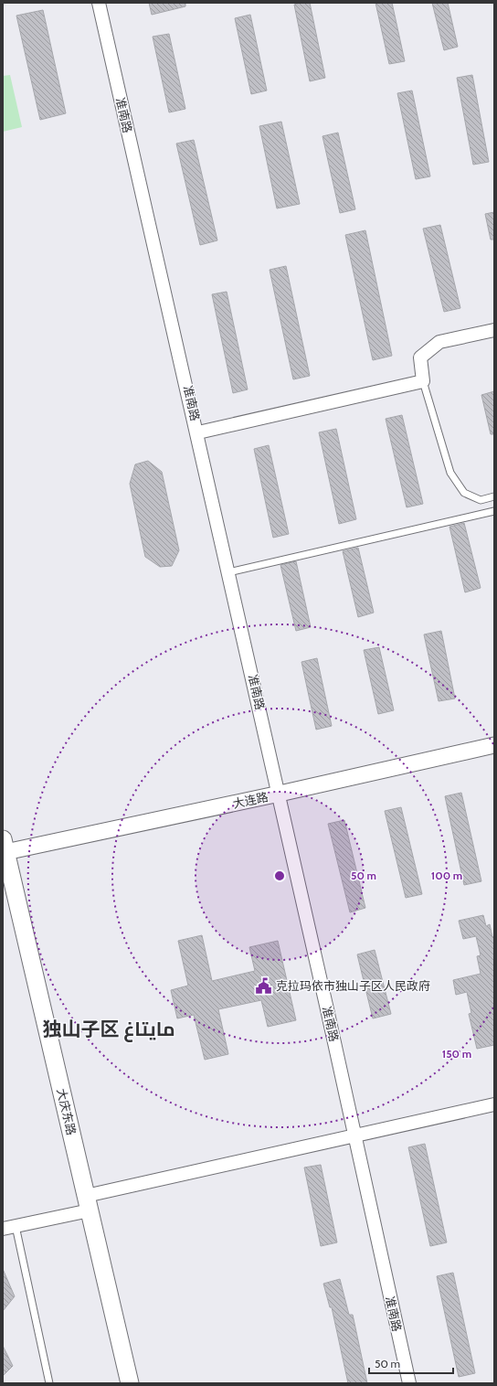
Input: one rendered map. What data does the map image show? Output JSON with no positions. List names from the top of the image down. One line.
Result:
{"streets":{"main road":["大庆东路"],"street":["准南路","大连路"]},"crossings":[["准南路","大连路"],["大连路","大庆东路"]],"districts":["独山子区 مايتاغ"],"places":{"public building":["克拉玛依市独山子区人民政府"]},"scale_bar":"50 m","rings":["50 m","100 m","150 m"]}
